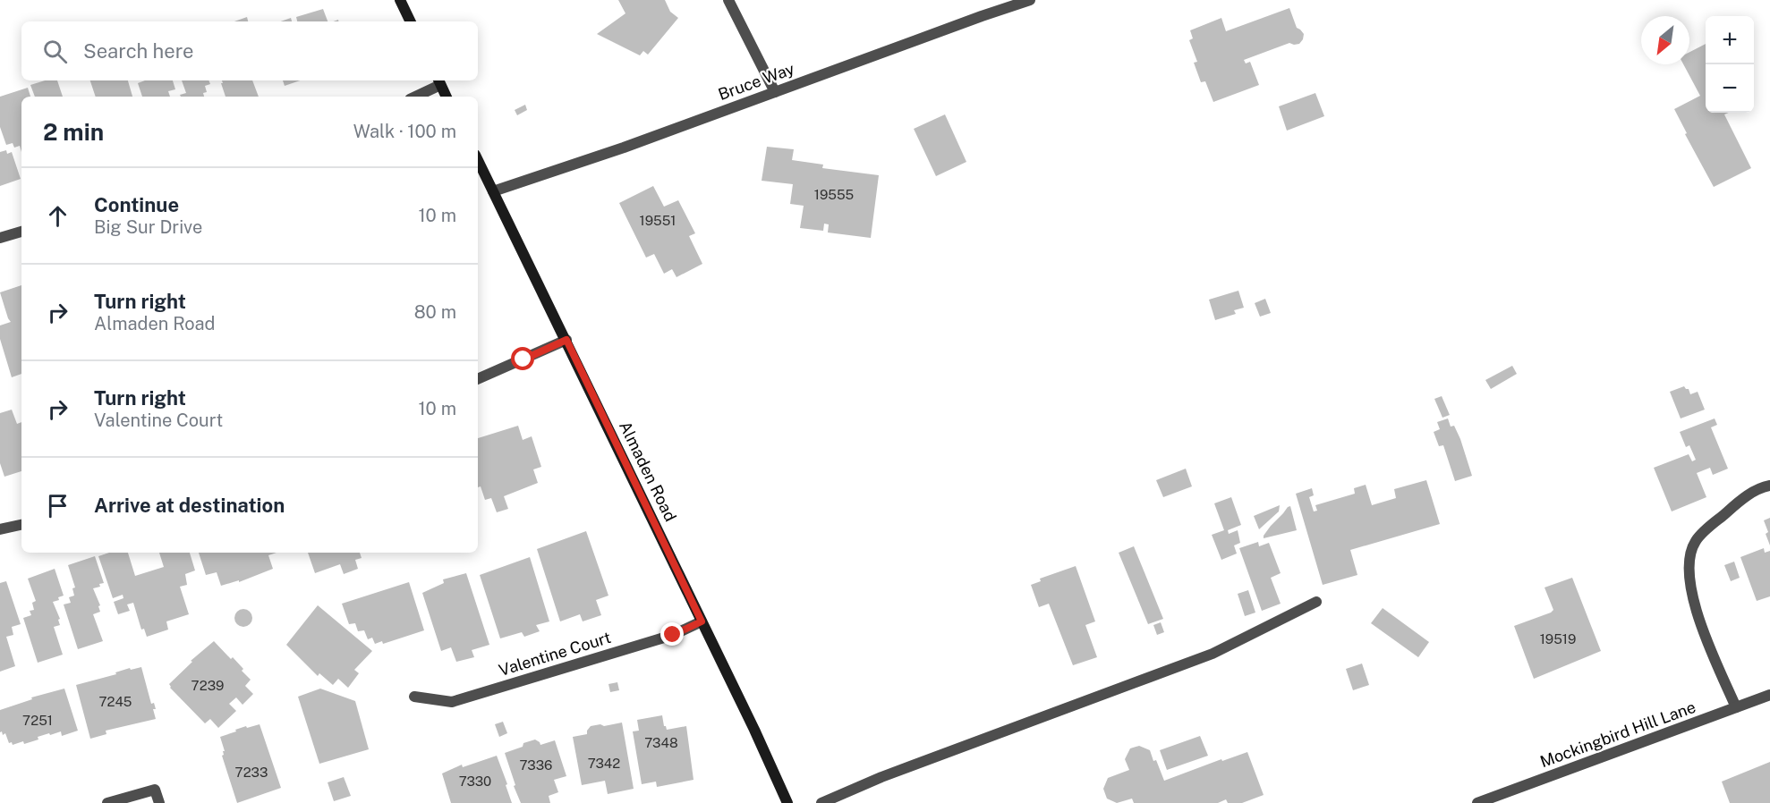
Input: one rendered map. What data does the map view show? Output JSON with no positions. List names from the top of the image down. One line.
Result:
{"streets":{"street":["Bruce Way","Almaden Road","Valentine Court","Mockingbird Hill Lane"]},"crossings":[["Bruce Way","Almaden Road"],["Almaden Road","Valentine Court"]],"house_numbers":["19555","19551","19519","7239","7245","7251","7348","7342","7336","7233","7330"],"north":"bottom left","page":{"map_buttons":["+","−"],"search":"Search here","heading":["2 min","Walk · 100 m"],"list":[["Continue","Big Sur Drive","10 m"],["Turn right","Almaden Road","80 m"],["Turn right","Valentine Court","10 m"],"Arrive at destination"]}}
